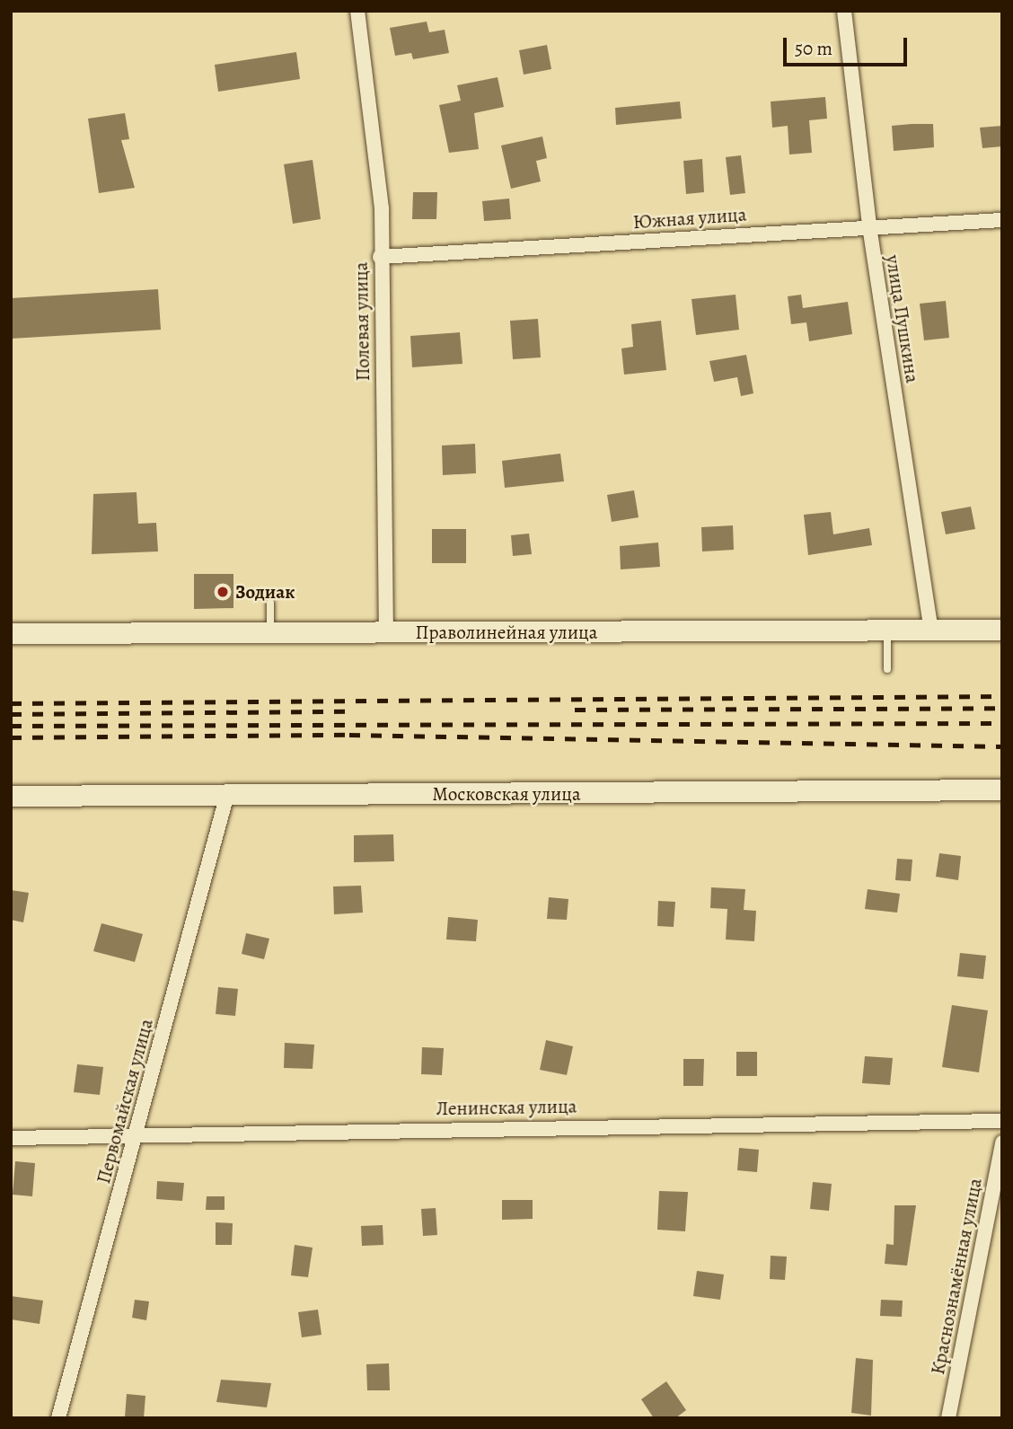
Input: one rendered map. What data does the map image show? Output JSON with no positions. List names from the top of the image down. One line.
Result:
{"streets":{"main road":["Праволинейная улица","Московская улица"],"street":["Южная улица","улица Пушкина","Полевая улица","Первомайская улица","Ленинская улица","Краснознамённая улица"]},"crossings":[["Южная улица","улица Пушкина"],["Южная улица","Полевая улица"],["улица Пушкина","Праволинейная улица"],["Полевая улица","Праволинейная улица"],["Московская улица","Первомайская улица"],["Первомайская улица","Ленинская улица"]],"places":["Зодиак"],"scale_bar":"50 m"}
